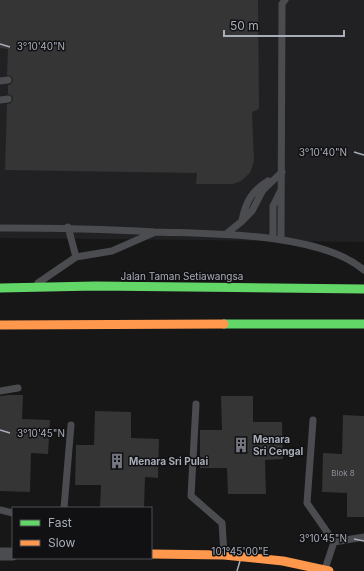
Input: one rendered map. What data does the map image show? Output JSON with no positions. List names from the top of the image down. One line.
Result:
{"streets":{"main road":["Jalan Taman Setiawangsa"]},"places":{"building":["Menara Sri Cengal","Menara Sri Pulai"]},"house_numbers":["Blok 8"],"legend":["Fast","Slow"],"scale_bar":"50 m","coordinates":["3°10'40\"N","3°10'45\"N","101°45'00\"E"]}
